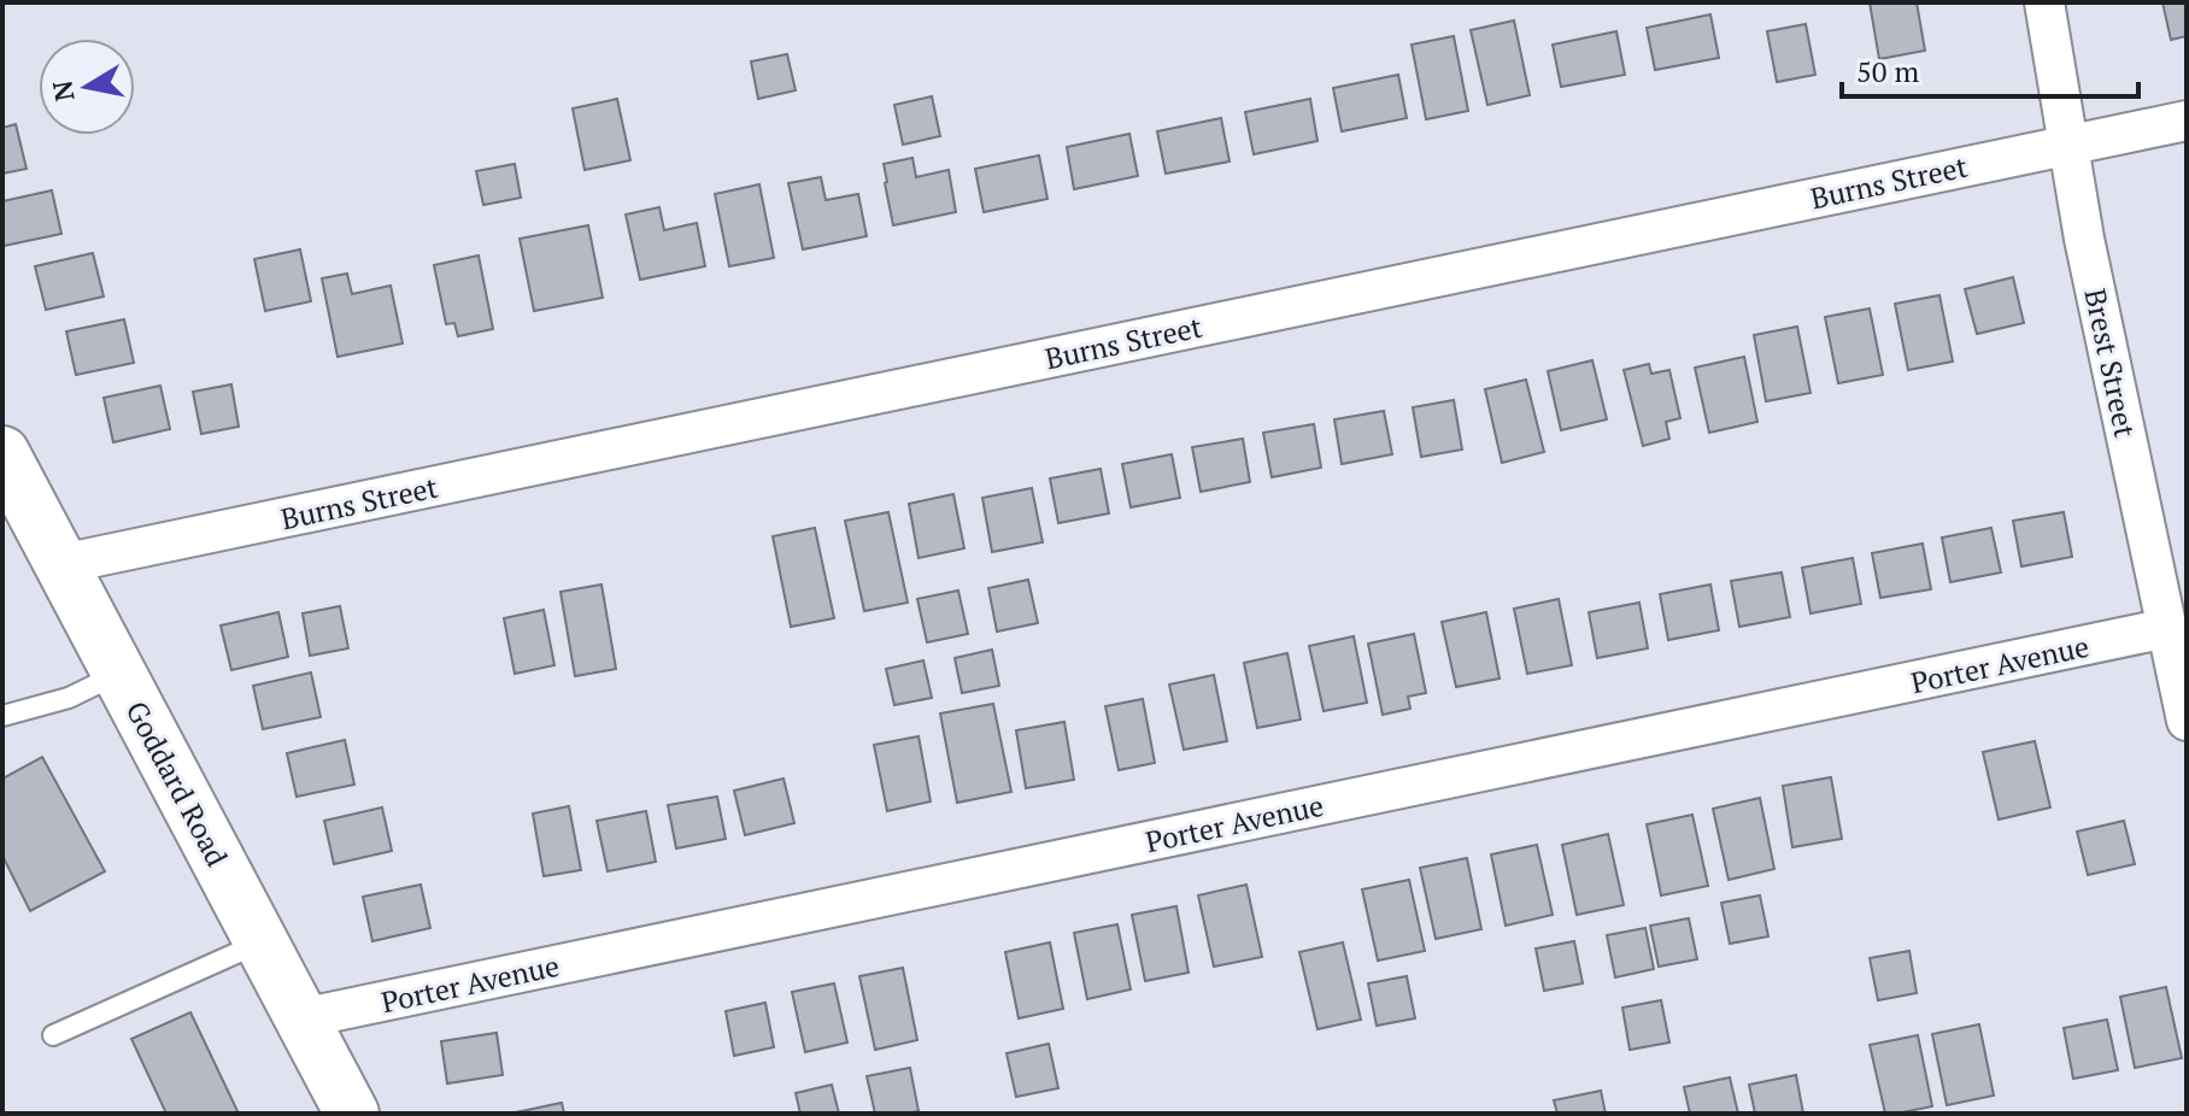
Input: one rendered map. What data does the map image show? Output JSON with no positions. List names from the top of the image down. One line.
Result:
{"streets":{"street":["Burns Street","Brest Street","Porter Avenue","Goddard Road"]},"crossings":[["Burns Street","Brest Street"],["Burns Street","Goddard Road"],["Brest Street","Porter Avenue"],["Porter Avenue","Goddard Road"]],"scale_bar":"50 m","north":"left"}
